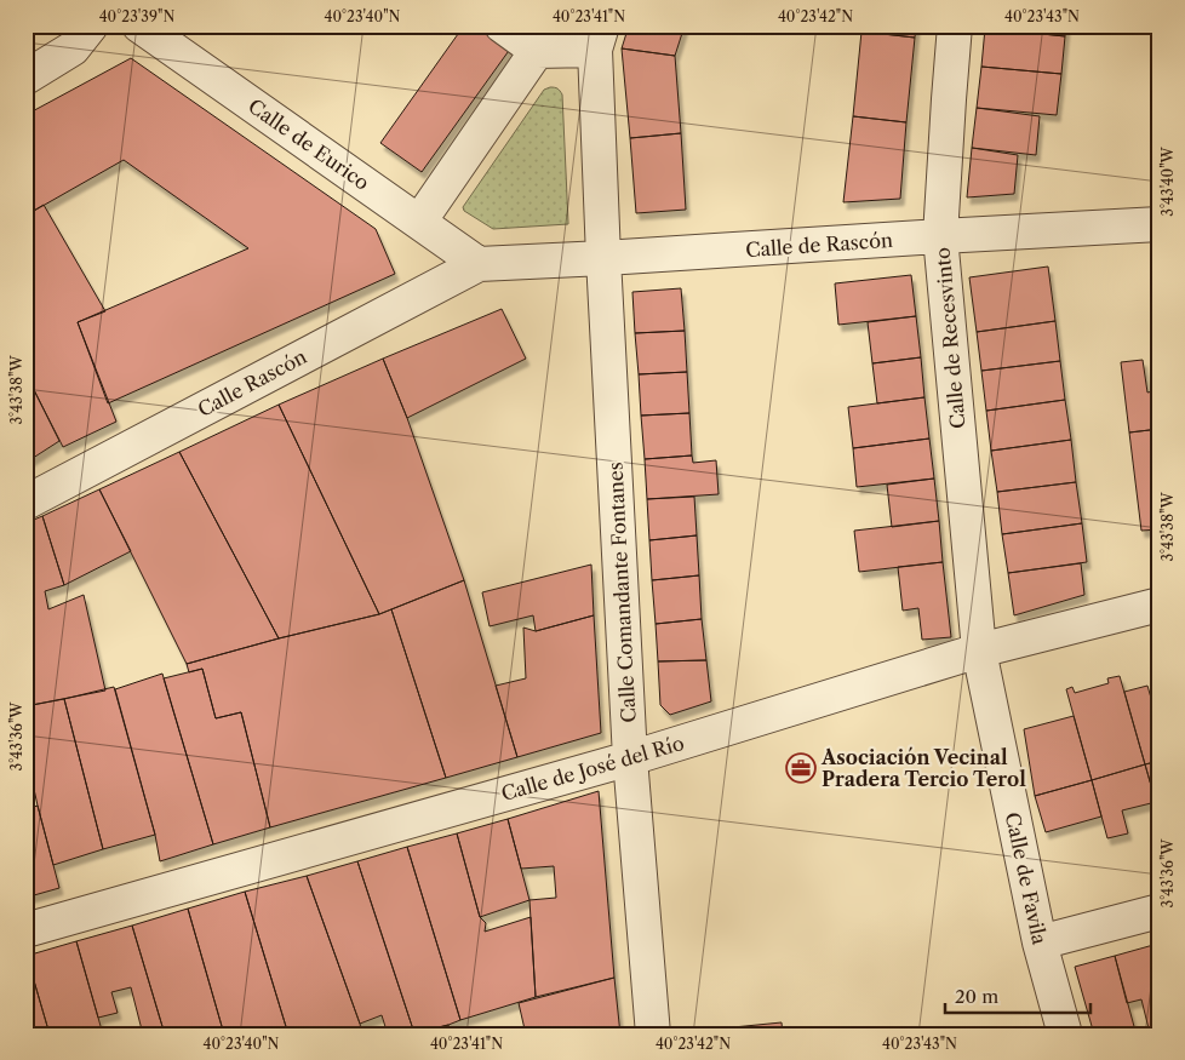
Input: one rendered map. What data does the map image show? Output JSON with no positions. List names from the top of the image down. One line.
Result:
{"streets":{"street":["Calle de Eurico","Calle de Rascón","Calle de Recesvinto","Calle Rascón","Calle Comandante Fontanes","Calle de José del Río","Calle de Favila"]},"crossings":[["Calle de Eurico","Calle de Rascón"],["Calle de Eurico","Calle Rascón"],["Calle de Rascón","Calle de Recesvinto"],["Calle de Rascón","Calle Rascón"],["Calle de Rascón","Calle Comandante Fontanes"],["Calle de Recesvinto","Calle de José del Río"],["Calle de Recesvinto","Calle de Favila"],["Calle Comandante Fontanes","Calle de José del Río"],["Calle de José del Río","Calle de Favila"]],"places":{"office":["Asociación Vecinal Pradera Tercio Terol"]},"scale_bar":"20 m","coordinates":["40°23'39\"N","40°23'40\"N","40°23'41\"N","40°23'42\"N","40°23'43\"N","3°43'40\"W","3°43'38\"W","3°43'36\"W"]}
